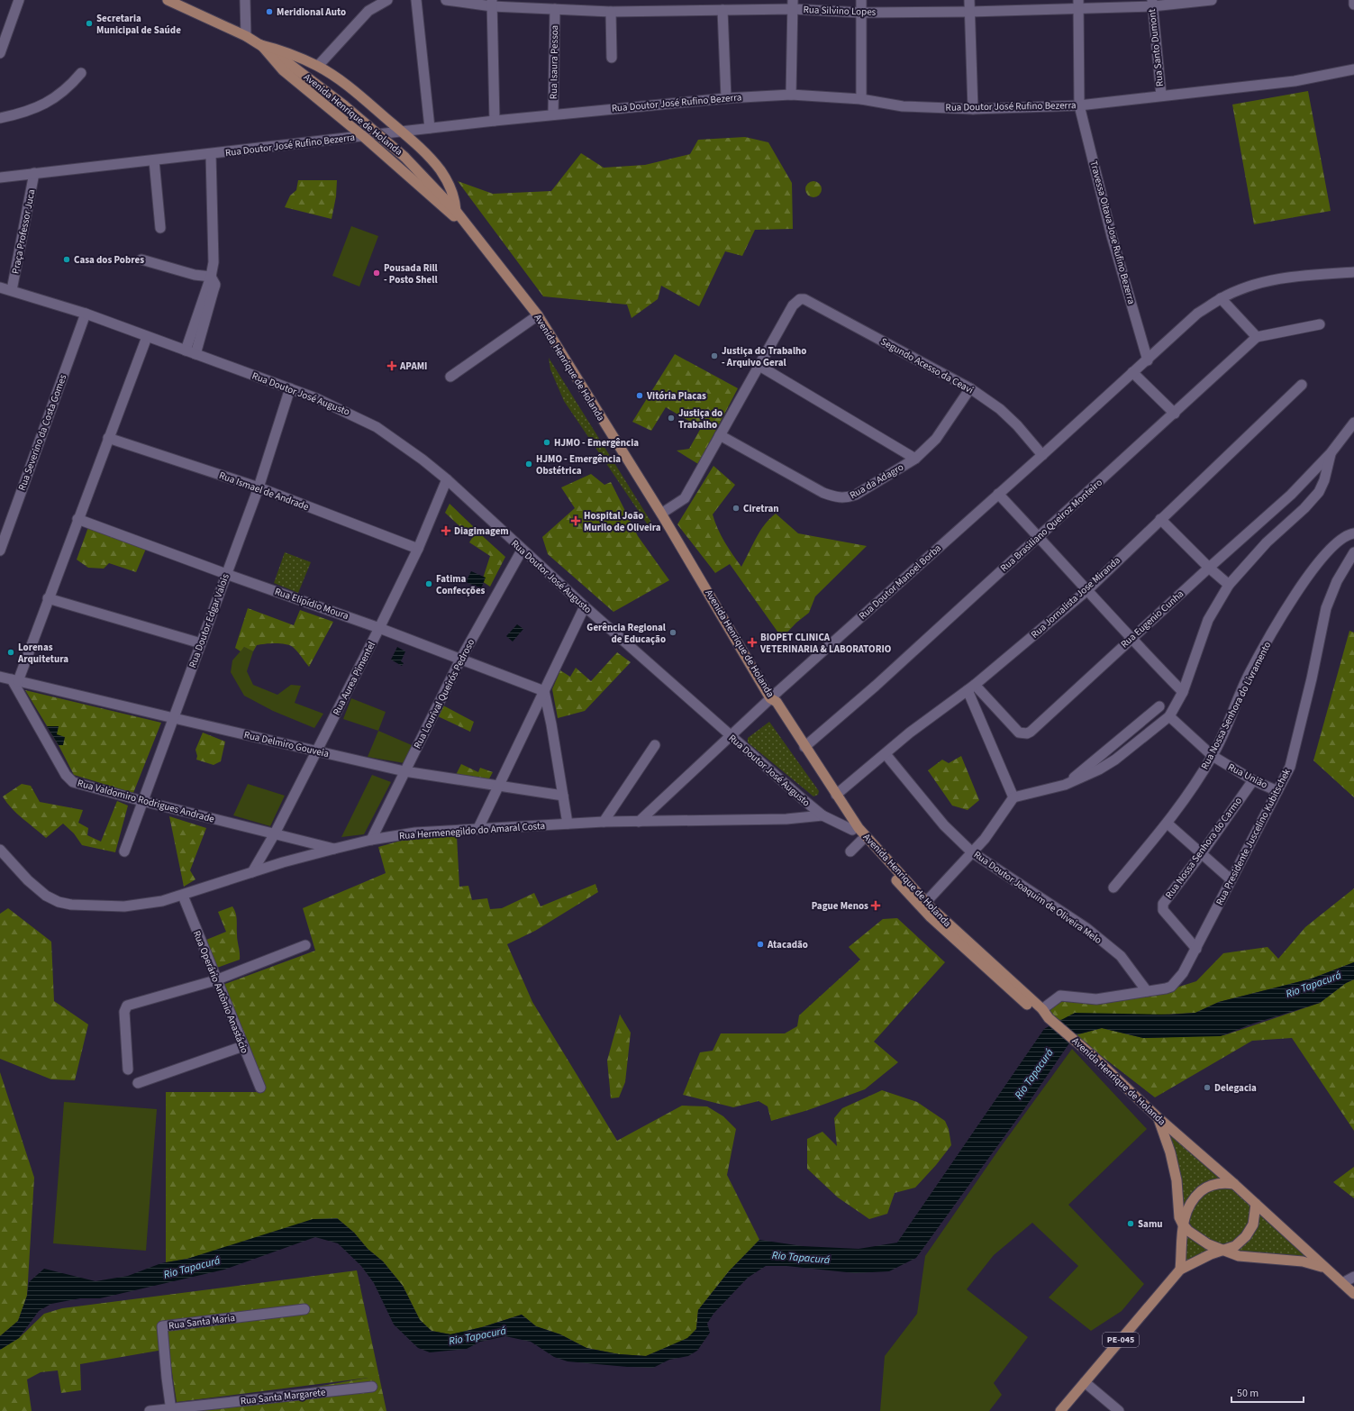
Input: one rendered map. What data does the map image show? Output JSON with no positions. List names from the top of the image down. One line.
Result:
{"streets":{"main road":["Avenida Henrique de Holanda","PE-045"],"street":["Rua Silvino Lopes","Rua Santo Dumont","Rua Isaura Pessoa","Rua Doutor José Rufino Bezerra","Praça Professor Juca","Travessa Oitava Jose Rufino Bezerra","Segundo Acesso da Ceavi","Rua Doutor José Augusto","Rua Severino da Costa Gomes","Rua da Adagro","Rua Ismael de Andrade","Rua Brasiliano Queiroz Monteiro","Rua Doutor Manoel Borba","Rua Jornalista Jose Miranda","Rua Elipídio Moura","Rua Eugenio Cunha","Rua Doutor Edgar Valois","Rua Aurea Pimentel","Rua Lourival Queirós Pedroso","Rua Nossa Senhora do Livramento","Rua Delmiro Gouveia","Rua União","Rua Valdomiro Rodrigues Andrade","Rua Hermenegildo do Amaral Costa","Rua Presidente Juscelino Kubitschek","Rua Nossa Senhora do Carmo","Rua Doutor Joaquim de Oliveira Melo","Rua Operário Antônio Anastácio","Rua Santa Maria","Rua Santa Margarete"]},"crossings":[["Rua Silvino Lopes","Rua Santo Dumont"],["Rua Silvino Lopes","Rua Isaura Pessoa"],["Rua Silvino Lopes","Travessa Oitava Jose Rufino Bezerra"],["Rua Santo Dumont","Rua Doutor José Rufino Bezerra"],["Rua Isaura Pessoa","Rua Doutor José Rufino Bezerra"],["Rua Doutor José Rufino Bezerra","Praça Professor Juca"],["Rua Doutor José Rufino Bezerra","Travessa Oitava Jose Rufino Bezerra"],["Avenida Henrique de Holanda","Rua Brasiliano Queiroz Monteiro"],["Avenida Henrique de Holanda","Rua Doutor Manoel Borba"],["Avenida Henrique de Holanda","Rua Jornalista Jose Miranda"],["Avenida Henrique de Holanda","Rua Presidente Juscelino Kubitschek"],["Praça Professor Juca","Rua Doutor José Augusto"],["Travessa Oitava Jose Rufino Bezerra","Rua Doutor Manoel Borba"],["Segundo Acesso da Ceavi","Rua da Adagro"],["Segundo Acesso da Ceavi","Rua Doutor Manoel Borba"],["Rua Doutor José Augusto","Rua Severino da Costa Gomes"],["Rua Doutor José Augusto","Rua Doutor Manoel Borba"],["Rua Doutor José Augusto","Rua Doutor Edgar Valois"],["Rua Doutor José Augusto","Rua Aurea Pimentel"],["Rua Doutor José Augusto","Rua Lourival Queirós Pedroso"],["Rua Doutor José Augusto","Rua Hermenegildo do Amaral Costa"],["Rua Ismael de Andrade","Rua Doutor Edgar Valois"],["Rua Ismael de Andrade","Rua Aurea Pimentel"],["Rua Doutor Manoel Borba","Rua Hermenegildo do Amaral Costa"],["Rua Jornalista Jose Miranda","Rua Eugenio Cunha"],["Rua Jornalista Jose Miranda","Rua Doutor Joaquim de Oliveira Melo"],["Rua Elipídio Moura","Rua Doutor Edgar Valois"],["Rua Elipídio Moura","Rua Aurea Pimentel"],["Rua Elipídio Moura","Rua Lourival Queirós Pedroso"],["Rua Doutor Edgar Valois","Rua Delmiro Gouveia"],["Rua Doutor Edgar Valois","Rua Valdomiro Rodrigues Andrade"],["Rua Aurea Pimentel","Rua Delmiro Gouveia"],["Rua Aurea Pimentel","Rua Valdomiro Rodrigues Andrade"],["Rua Aurea Pimentel","Rua Hermenegildo do Amaral Costa"],["Rua Lourival Queirós Pedroso","Rua Delmiro Gouveia"],["Rua Lourival Queirós Pedroso","Rua Hermenegildo do Amaral Costa"],["Rua Nossa Senhora do Livramento","Rua União"],["Rua Delmiro Gouveia","Rua Valdomiro Rodrigues Andrade"],["Rua União","Rua Presidente Juscelino Kubitschek"],["Rua União","Rua Nossa Senhora do Carmo"],["Rua Valdomiro Rodrigues Andrade","Rua Hermenegildo do Amaral Costa"],["Rua Hermenegildo do Amaral Costa","Rua Operário Antônio Anastácio"],["Rua Presidente Juscelino Kubitschek","Rua Nossa Senhora do Carmo"],["Rua Presidente Juscelino Kubitschek","Rua Doutor Joaquim de Oliveira Melo"],["Rua Santa Maria","Rua Santa Margarete"]],"water":["Rio Tapacurá"],"places":{"other":["Meridional Auto","Secretaria Municipal de Saúde","Casa dos Pobres","Pousada Rill - Posto Shell","Justiça do Trabalho - Arquivo Geral","Vitória Placas","Justiça do Trabalho","HJMO - Emergência","HJMO - Emergência Obstétrica","Ciretran","Fatima Confecções","Gerência Regional de Educação","Lorenas Arquitetura","Atacadão","Delegacia","Samu"],"health":["APAMI","Hospital João Murilo de Oliveira","Diagimagem","BIOPET CLINICA VETERINARIA & LABORATORIO","Pague Menos"]},"scale_bar":"50 m"}
